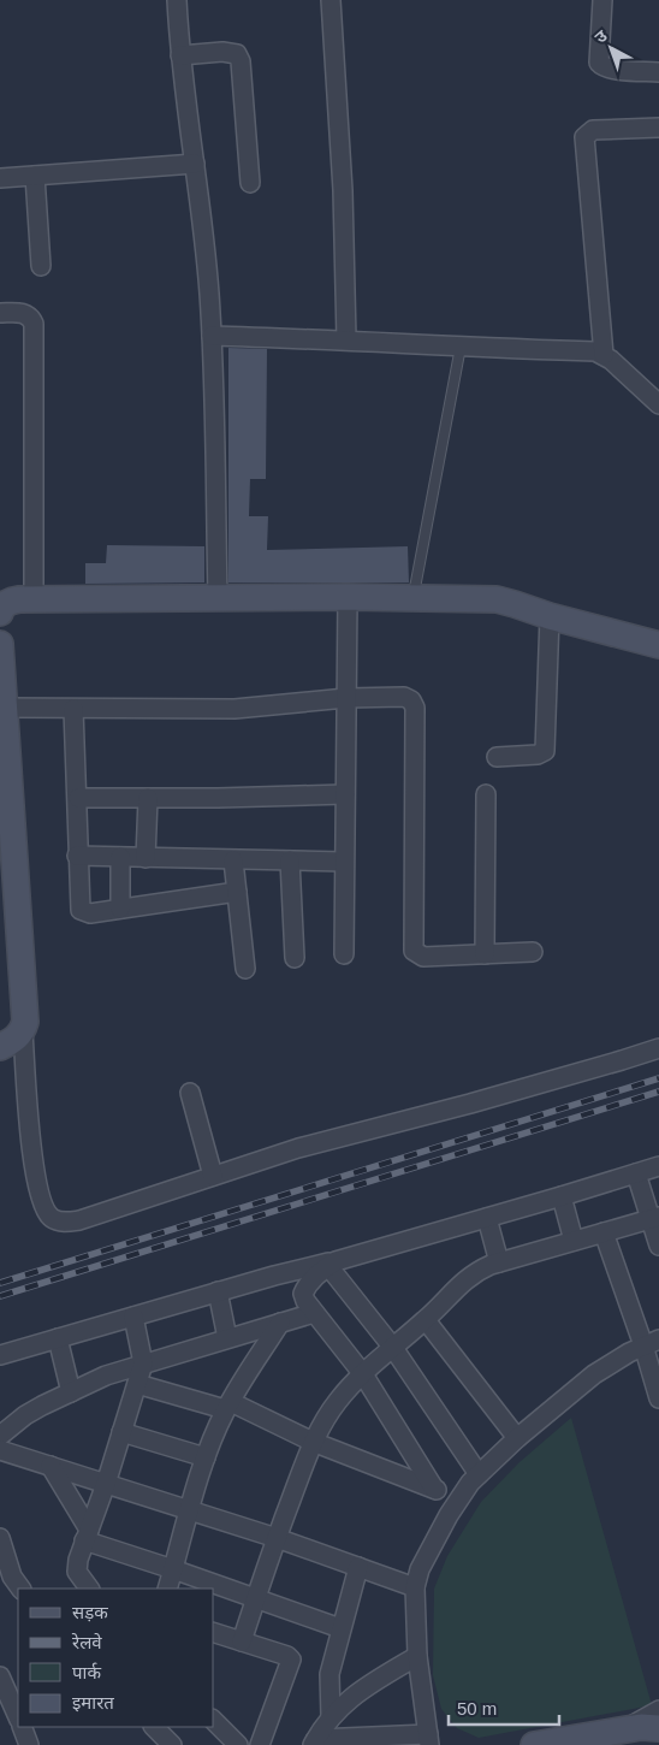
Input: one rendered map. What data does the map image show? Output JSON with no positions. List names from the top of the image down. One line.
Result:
{"legend":["सड़क","रेलवे","पार्क","इमारत"],"scale_bar":"50 m","north":"top left"}
